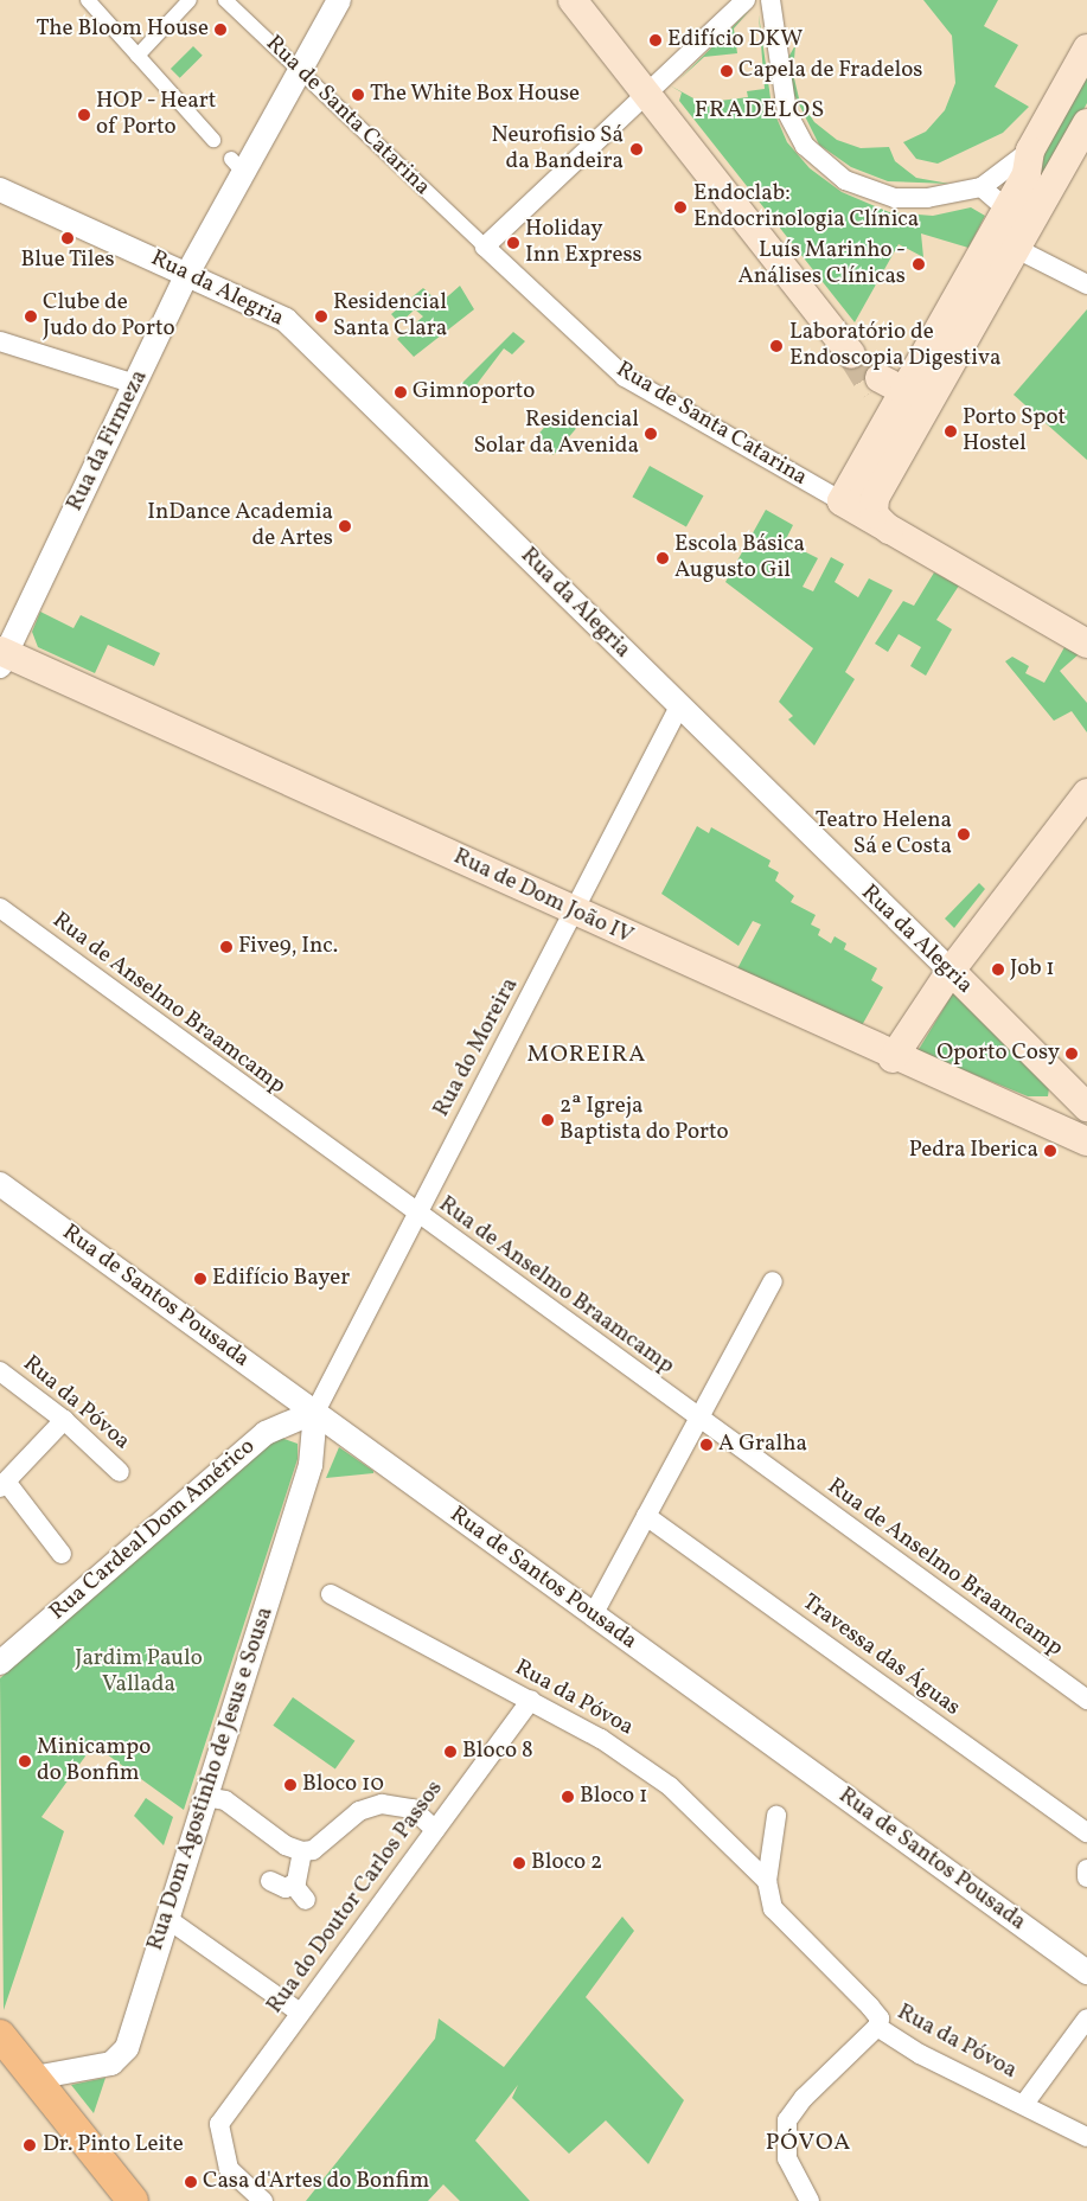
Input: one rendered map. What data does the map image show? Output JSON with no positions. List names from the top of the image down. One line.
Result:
{"streets":{"main road":["Rua de Santa Catarina","Rua da Alegria","Rua de Dom João IV"],"street":["Rua da Firmeza","Rua de Anselmo Braamcamp","Rua do Moreira","Rua de Santos Pousada","Rua da Póvoa","Rua Cardeal Dom Américo","Travessa das Águas","Rua Dom Agostinho de Jesus e Sousa","Rua do Doutor Carlos Passos"]},"crossings":[["Rua de Santa Catarina","Rua da Firmeza"],["Rua da Alegria","Rua da Firmeza"],["Rua da Alegria","Rua do Moreira"],["Rua da Firmeza","Rua de Dom João IV"],["Rua de Dom João IV","Rua do Moreira"],["Rua de Anselmo Braamcamp","Rua do Moreira"],["Rua do Moreira","Rua de Santos Pousada"],["Rua do Moreira","Rua Cardeal Dom Américo"],["Rua do Moreira","Rua Dom Agostinho de Jesus e Sousa"],["Rua de Santos Pousada","Rua Cardeal Dom Américo"],["Rua de Santos Pousada","Rua Dom Agostinho de Jesus e Sousa"],["Rua da Póvoa","Rua do Doutor Carlos Passos"],["Rua Cardeal Dom Américo","Rua Dom Agostinho de Jesus e Sousa"]],"districts":["FRADELOS","MOREIRA","PÓVOA"],"parks":["Jardim Paulo Vallada"],"places":["The Bloom House","Edifício DKW","Capela de Fradelos","The White Box House","HOP - Heart of Porto","Neurofisio Sá da Bandeira","Endoclab: Endocrinologia Clínica","Blue Tiles","Holiday Inn Express","Luís Marinho - Análises Clínicas","Clube de Judo do Porto","Residencial Santa Clara","Laboratório de Endoscopia Digestiva","Gimnoporto","Porto Spot Hostel","Residencial Solar da Avenida","InDance Academia de Artes","Escola Básica Augusto Gil","Teatro Helena Sá e Costa","Five9, Inc.","Job 1","Oporto Cosy","2ª Igreja Baptista do Porto","Pedra Iberica","Edifício Bayer","A Gralha","Bloco 8","Minicampo do Bonfim","Bloco 10","Bloco 1","Bloco 2","Dr. Pinto Leite","Casa d'Artes do Bonfim"]}
